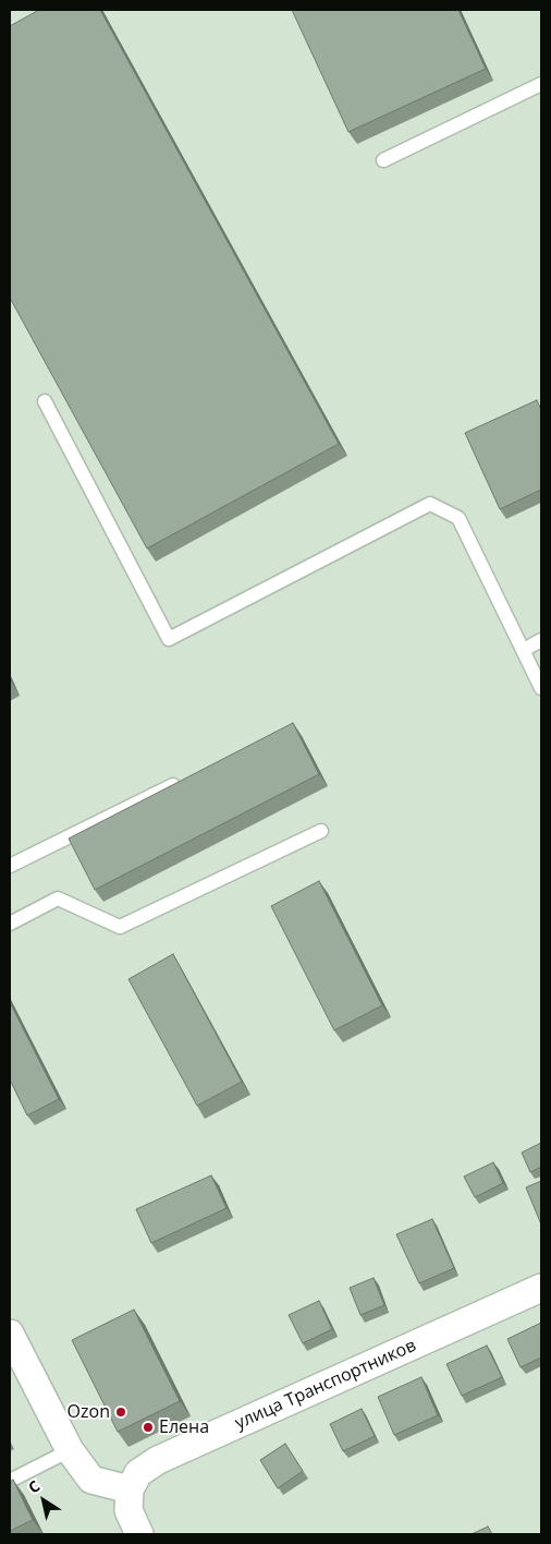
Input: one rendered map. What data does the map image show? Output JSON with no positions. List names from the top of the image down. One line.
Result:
{"streets":{"street":["улица Транспортников"]},"places":["Ozon","Елена"],"north":"top left"}
